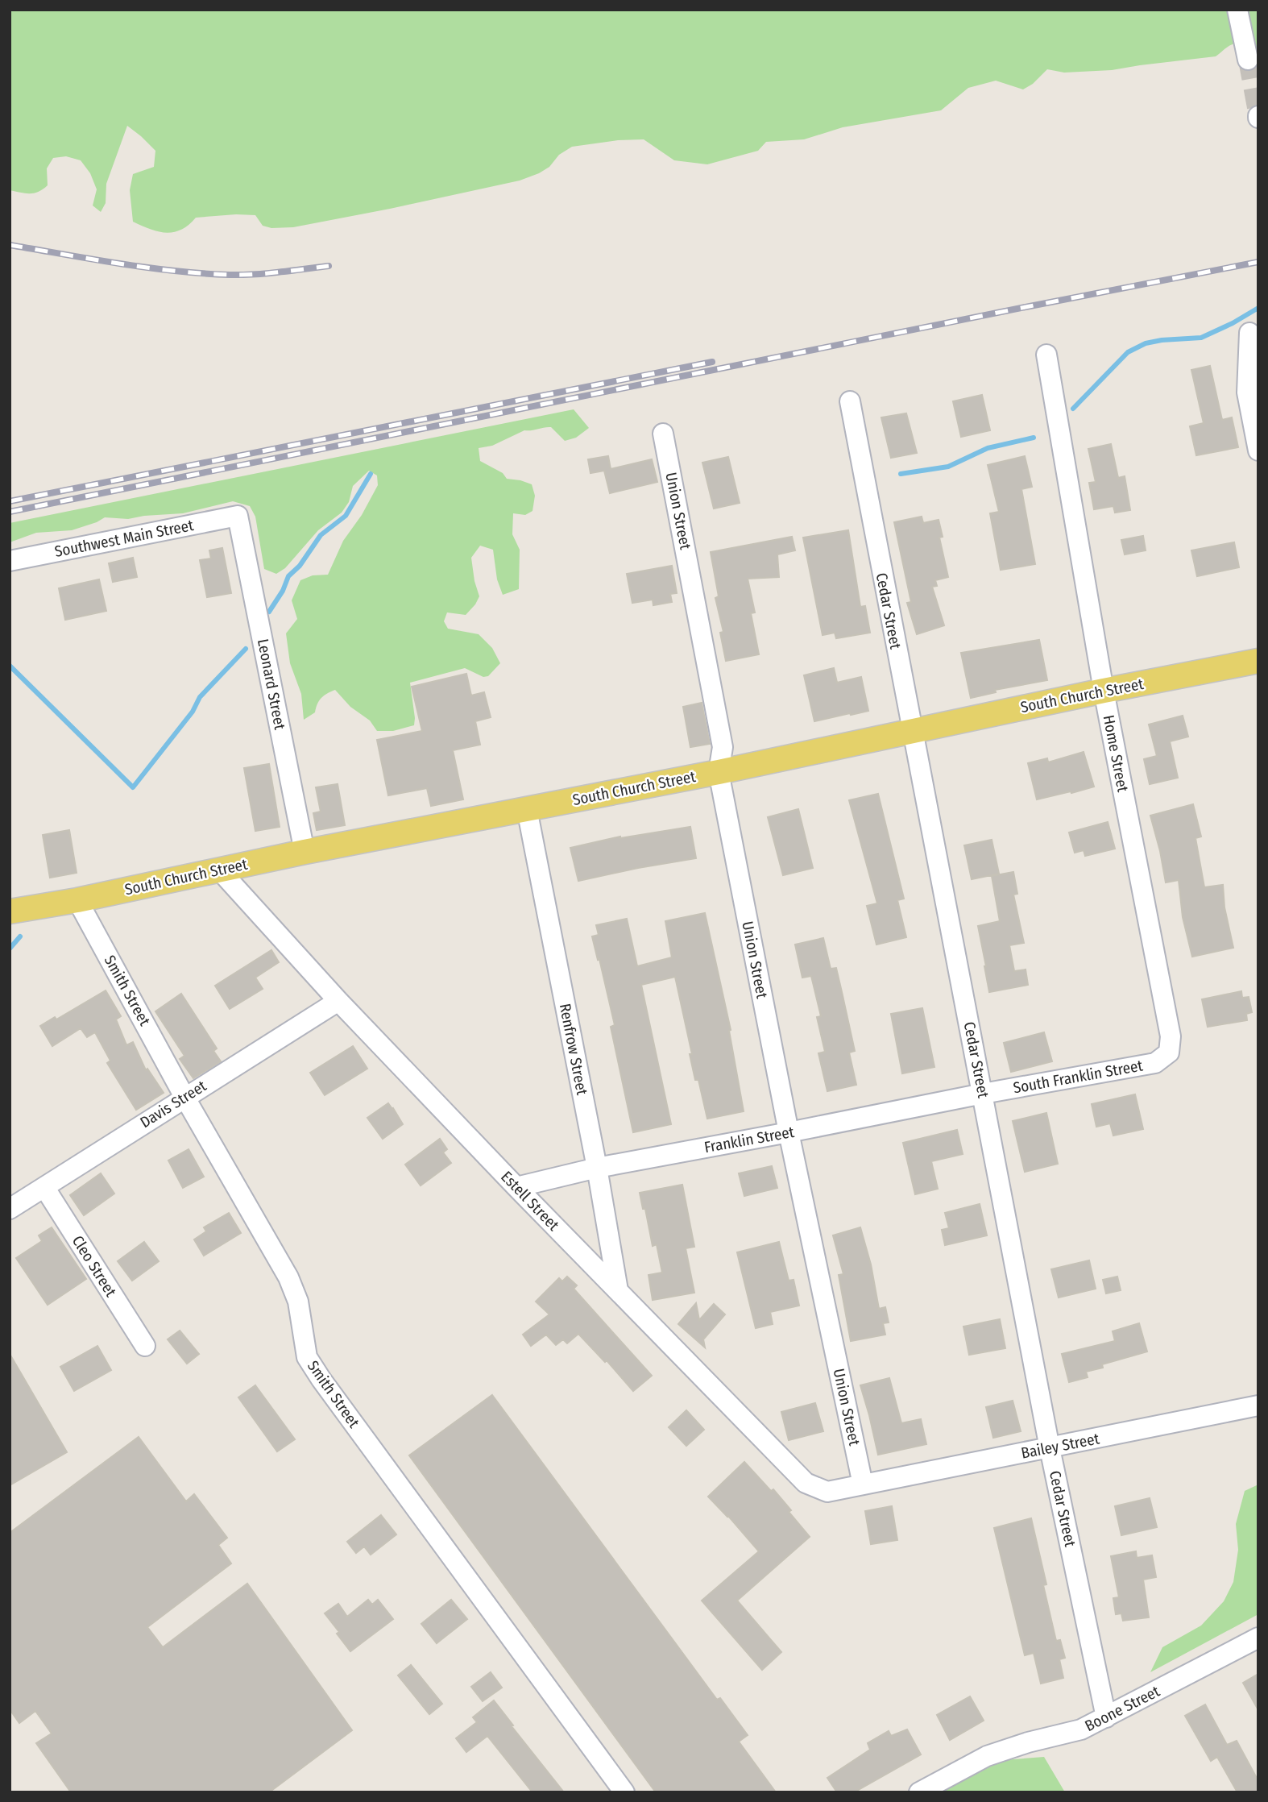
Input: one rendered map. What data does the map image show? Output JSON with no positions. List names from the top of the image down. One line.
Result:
{"streets":{"main road":["South Church Street"],"street":["Union Street","Southwest Main Street","Cedar Street","Leonard Street","Home Street","Smith Street","Renfrow Street","South Franklin Street","Davis Street","Franklin Street","Estell Street","Cleo Street","Bailey Street","Boone Street"]},"crossings":[["Union Street","South Church Street"],["Union Street","Franklin Street"],["Union Street","Estell Street"],["Union Street","Bailey Street"],["Southwest Main Street","Leonard Street"],["Cedar Street","South Church Street"],["Cedar Street","South Franklin Street"],["Cedar Street","Franklin Street"],["Cedar Street","Bailey Street"],["Cedar Street","Boone Street"],["Leonard Street","South Church Street"],["South Church Street","Home Street"],["South Church Street","Smith Street"],["South Church Street","Renfrow Street"],["South Church Street","Estell Street"],["Home Street","South Franklin Street"],["Smith Street","Davis Street"],["Renfrow Street","Franklin Street"],["Renfrow Street","Estell Street"],["South Franklin Street","Franklin Street"],["Davis Street","Estell Street"],["Davis Street","Cleo Street"],["Franklin Street","Estell Street"],["Estell Street","Bailey Street"]]}
